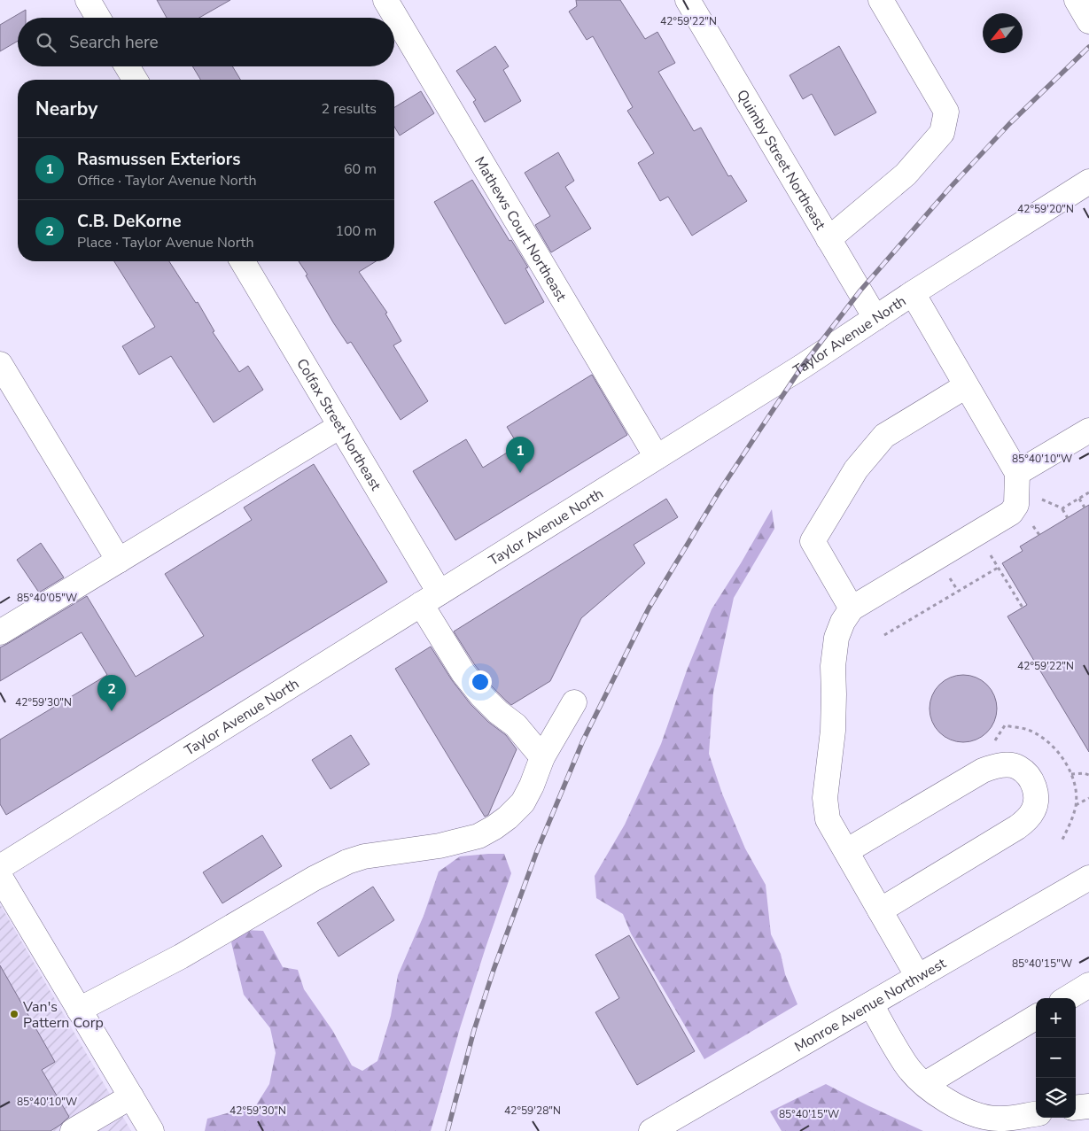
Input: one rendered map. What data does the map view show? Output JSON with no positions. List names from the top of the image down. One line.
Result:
{"streets":{"street":["Quimby Street Northeast","Mathews Court Northeast","Taylor Avenue North","Colfax Street Northeast","Monroe Avenue Northwest"]},"crossings":[["Quimby Street Northeast","Taylor Avenue North"],["Mathews Court Northeast","Taylor Avenue North"],["Taylor Avenue North","Colfax Street Northeast"]],"places":["Van's Pattern Corp"],"north":"bottom left","page":{"search":"Search here","heading":["Nearby","2 results"],"list":[{"mark":"1","name":"Rasmussen Exteriors","note":"Office · Taylor Avenue North","value":"60 m"},{"mark":"2","name":"C.B. DeKorne","note":"Place · Taylor Avenue North","value":"100 m"}],"pins":["1","2"],"map_buttons":["+","−"]},"coordinates":["42°59'22\"N","42°59'20\"N","85°40'10\"W","85°40'05\"W","42°59'30\"N","85°40'15\"W","42°59'28\"N"]}
